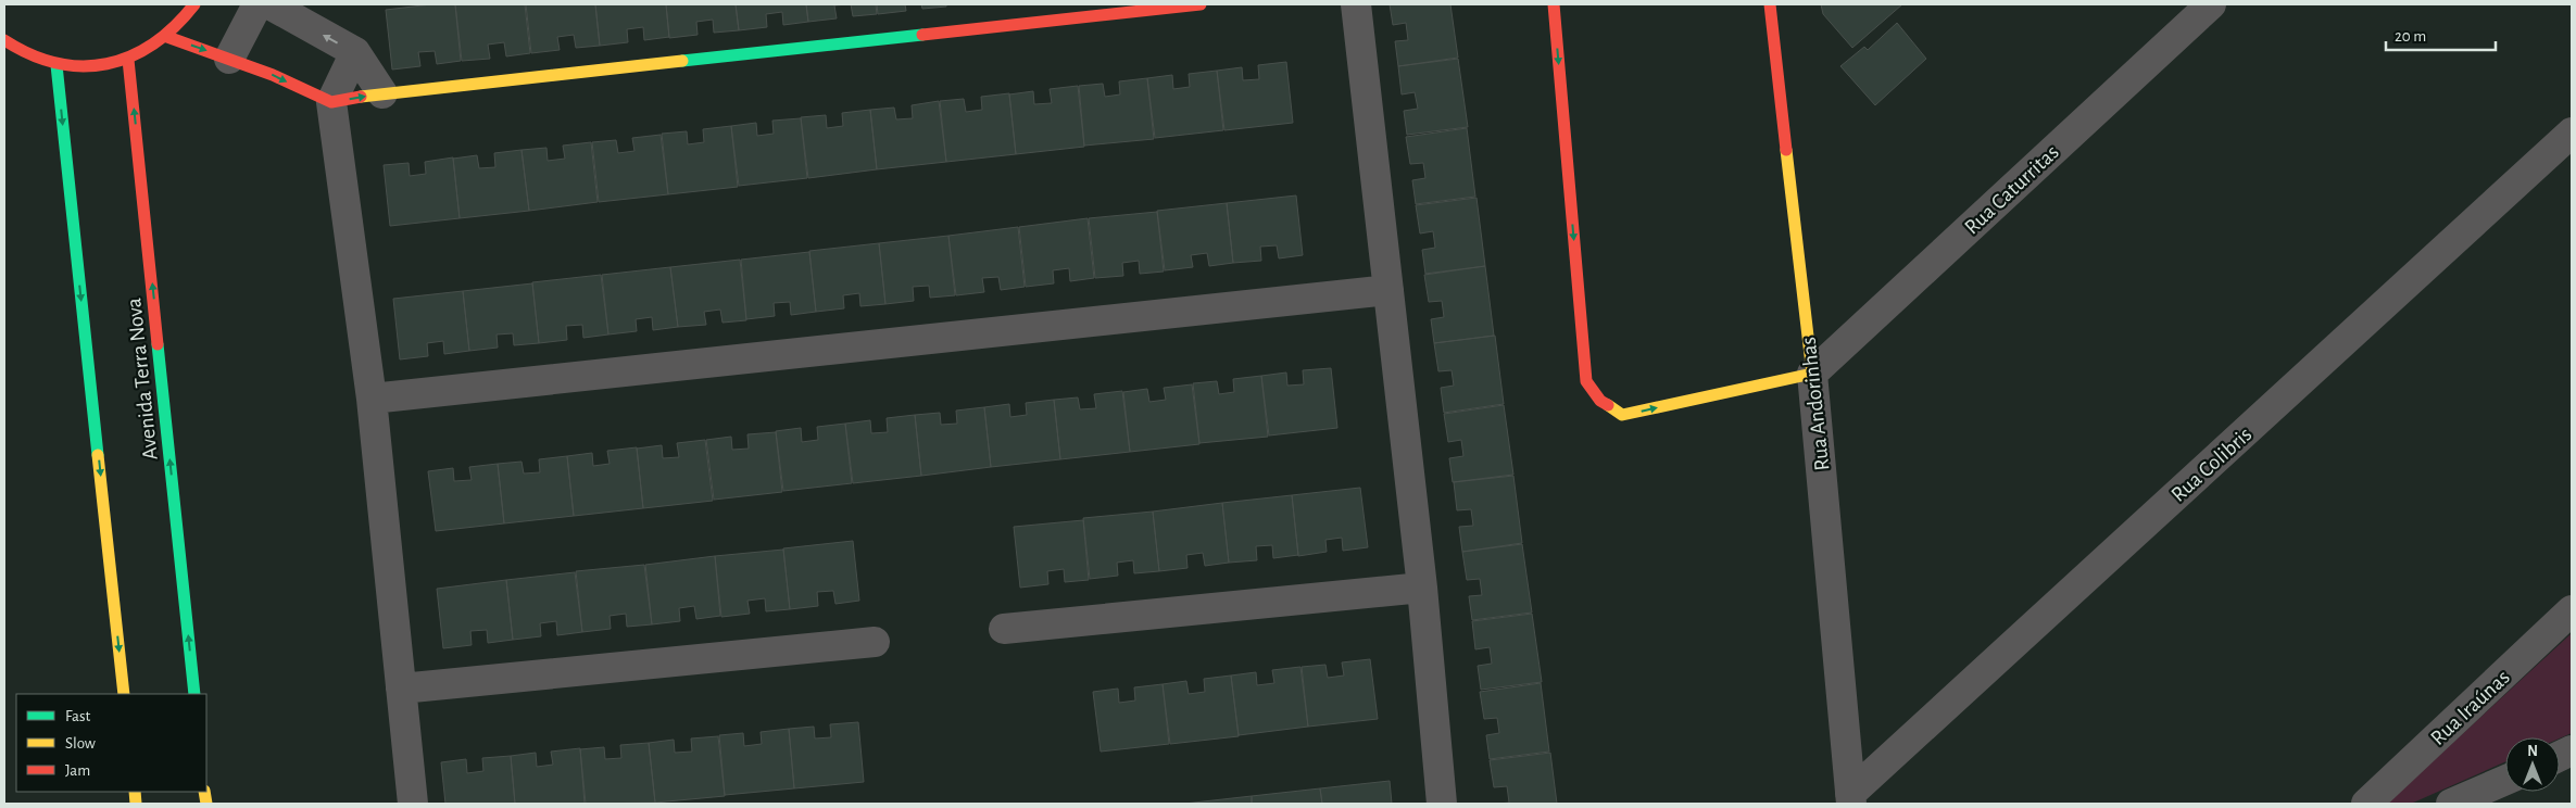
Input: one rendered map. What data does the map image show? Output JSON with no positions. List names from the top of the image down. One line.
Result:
{"streets":{"street":["Rua Caturritas","Avenida Terra Nova","Rua Andorinhas","Rua Colibris","Rua Iraúnas"]},"crossings":[["Rua Caturritas","Rua Andorinhas"],["Rua Andorinhas","Rua Colibris"]],"legend":["Fast","Slow","Jam"],"scale_bar":"20 m","north":"top"}
